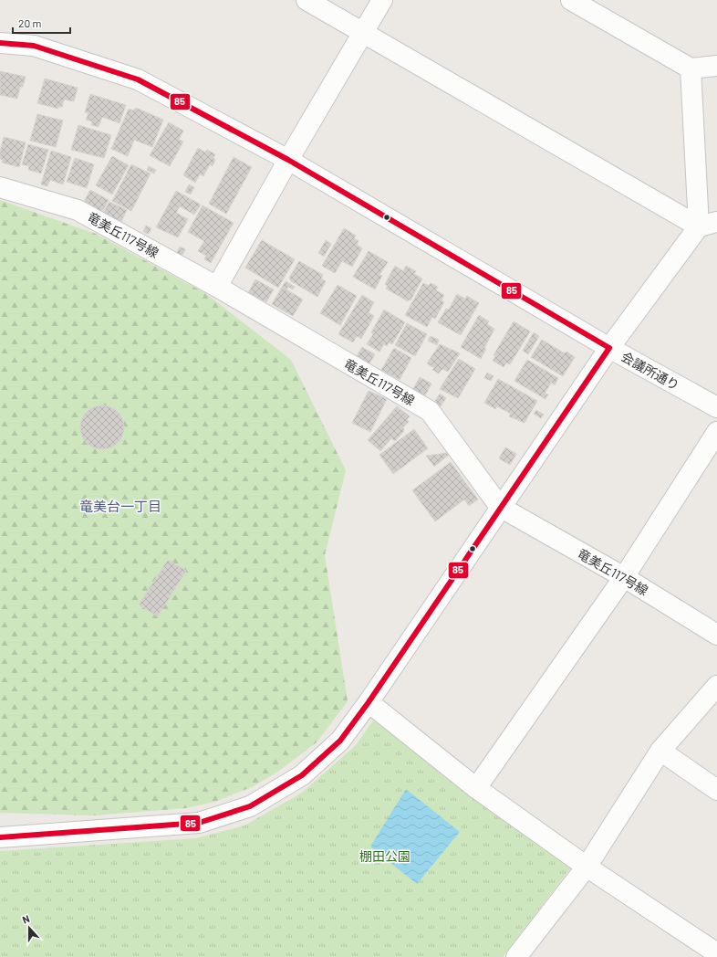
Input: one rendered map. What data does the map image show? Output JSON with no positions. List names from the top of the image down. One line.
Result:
{"streets":{"street":["竜美丘117号線","会議所通り"]},"districts":["竜美台一丁目"],"parks":["棚田公園"],"lines":["transit line 85"],"scale_bar":"20 m","north":"top"}
